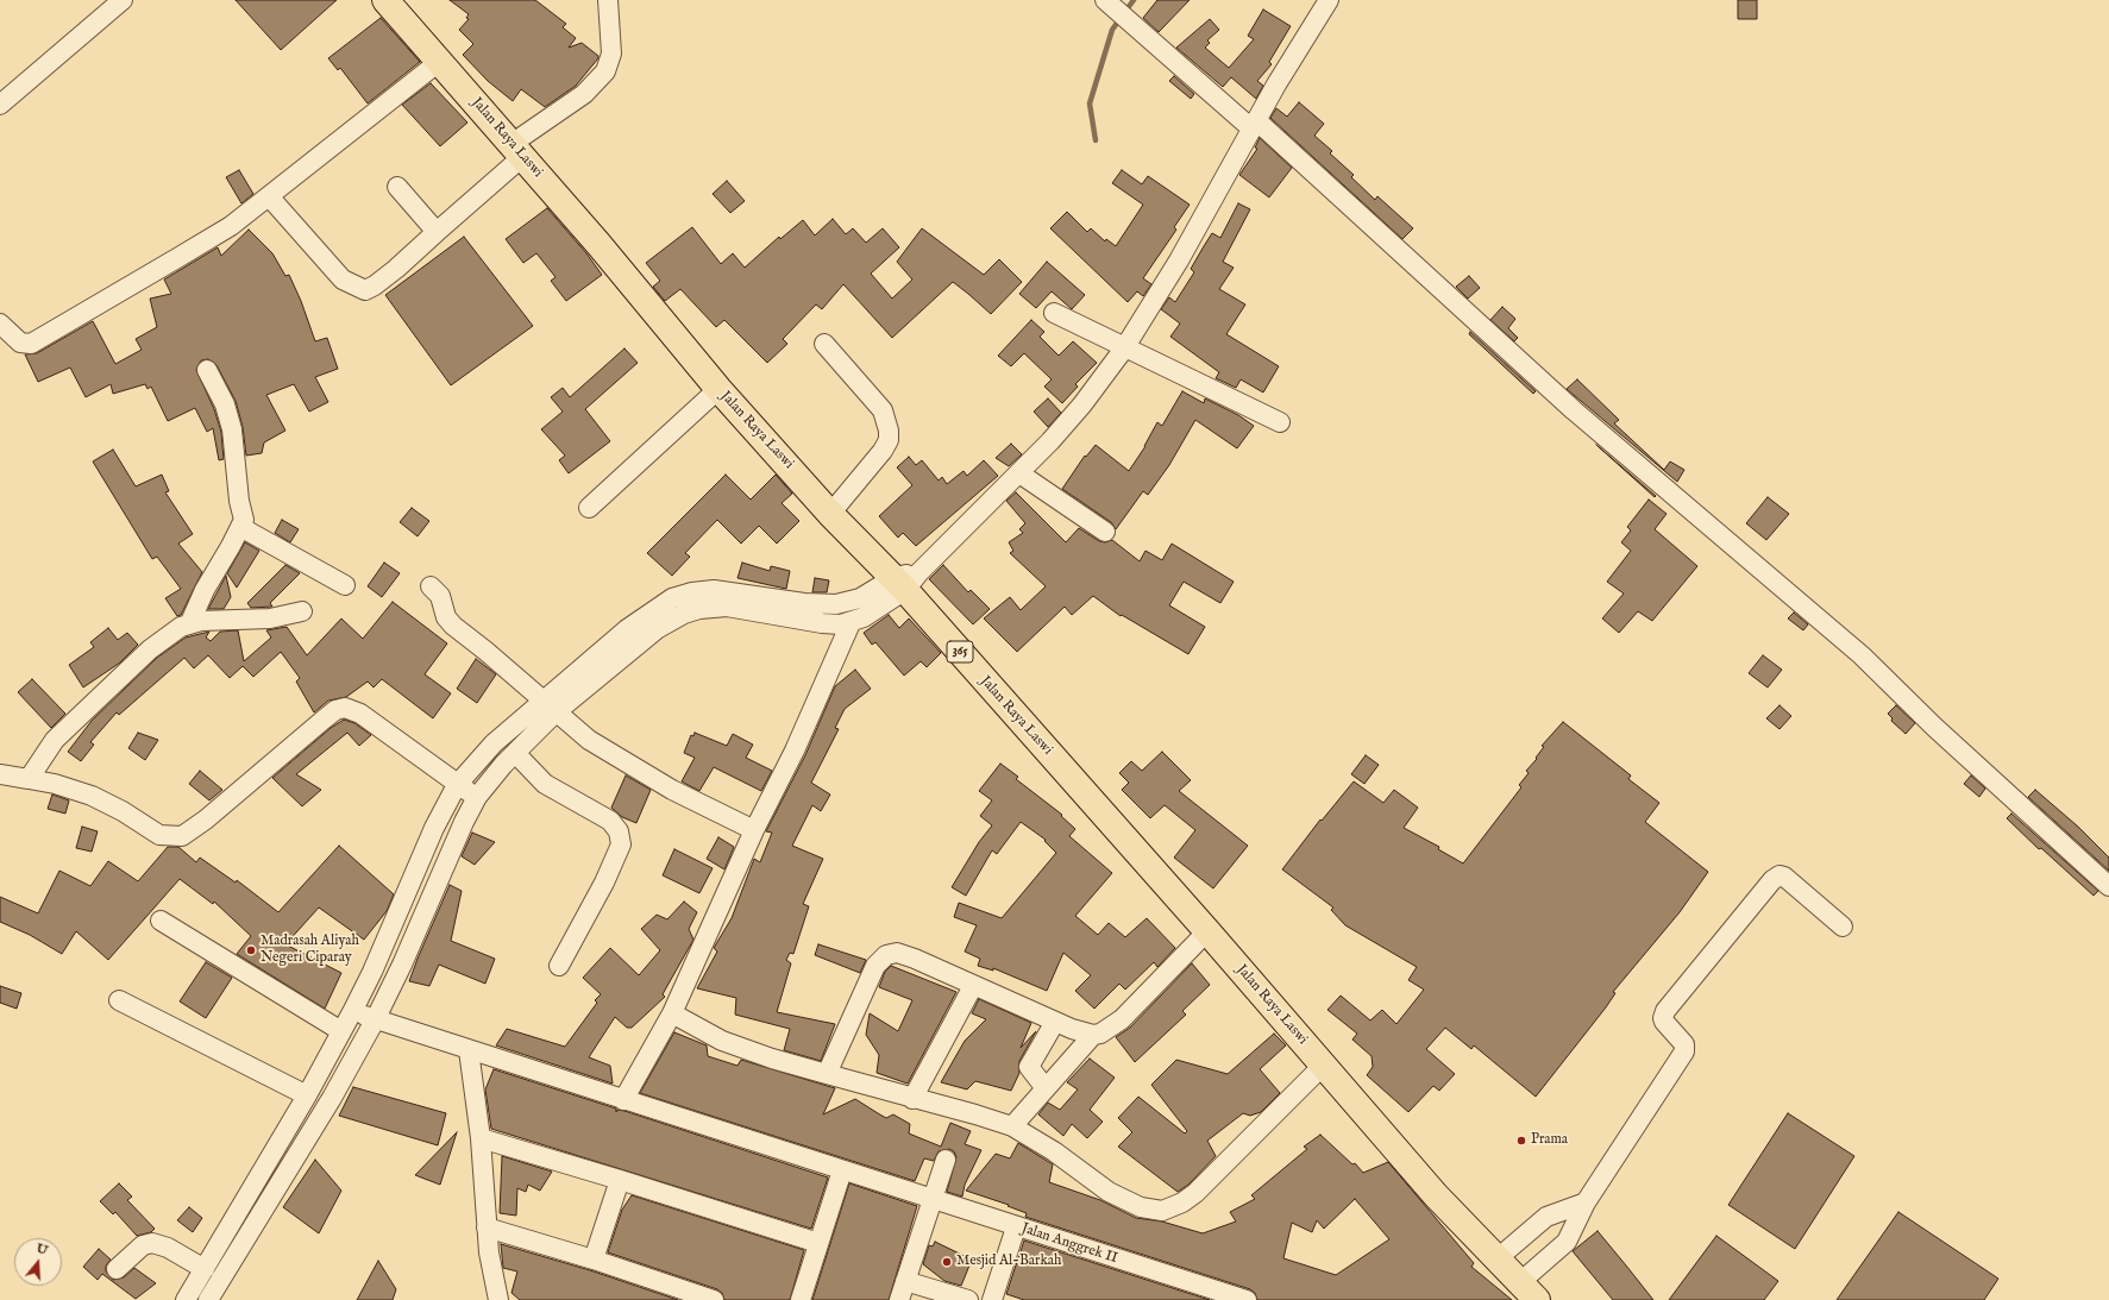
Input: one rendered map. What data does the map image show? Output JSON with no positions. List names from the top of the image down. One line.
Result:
{"streets":{"main road":["Jalan Raya Laswi","365"],"street":["Jalan Anggrek II"]},"places":["Madrasah Aliyah Negeri Ciparay","Prama","Mesjid Al-Barkah"],"north":"top"}
